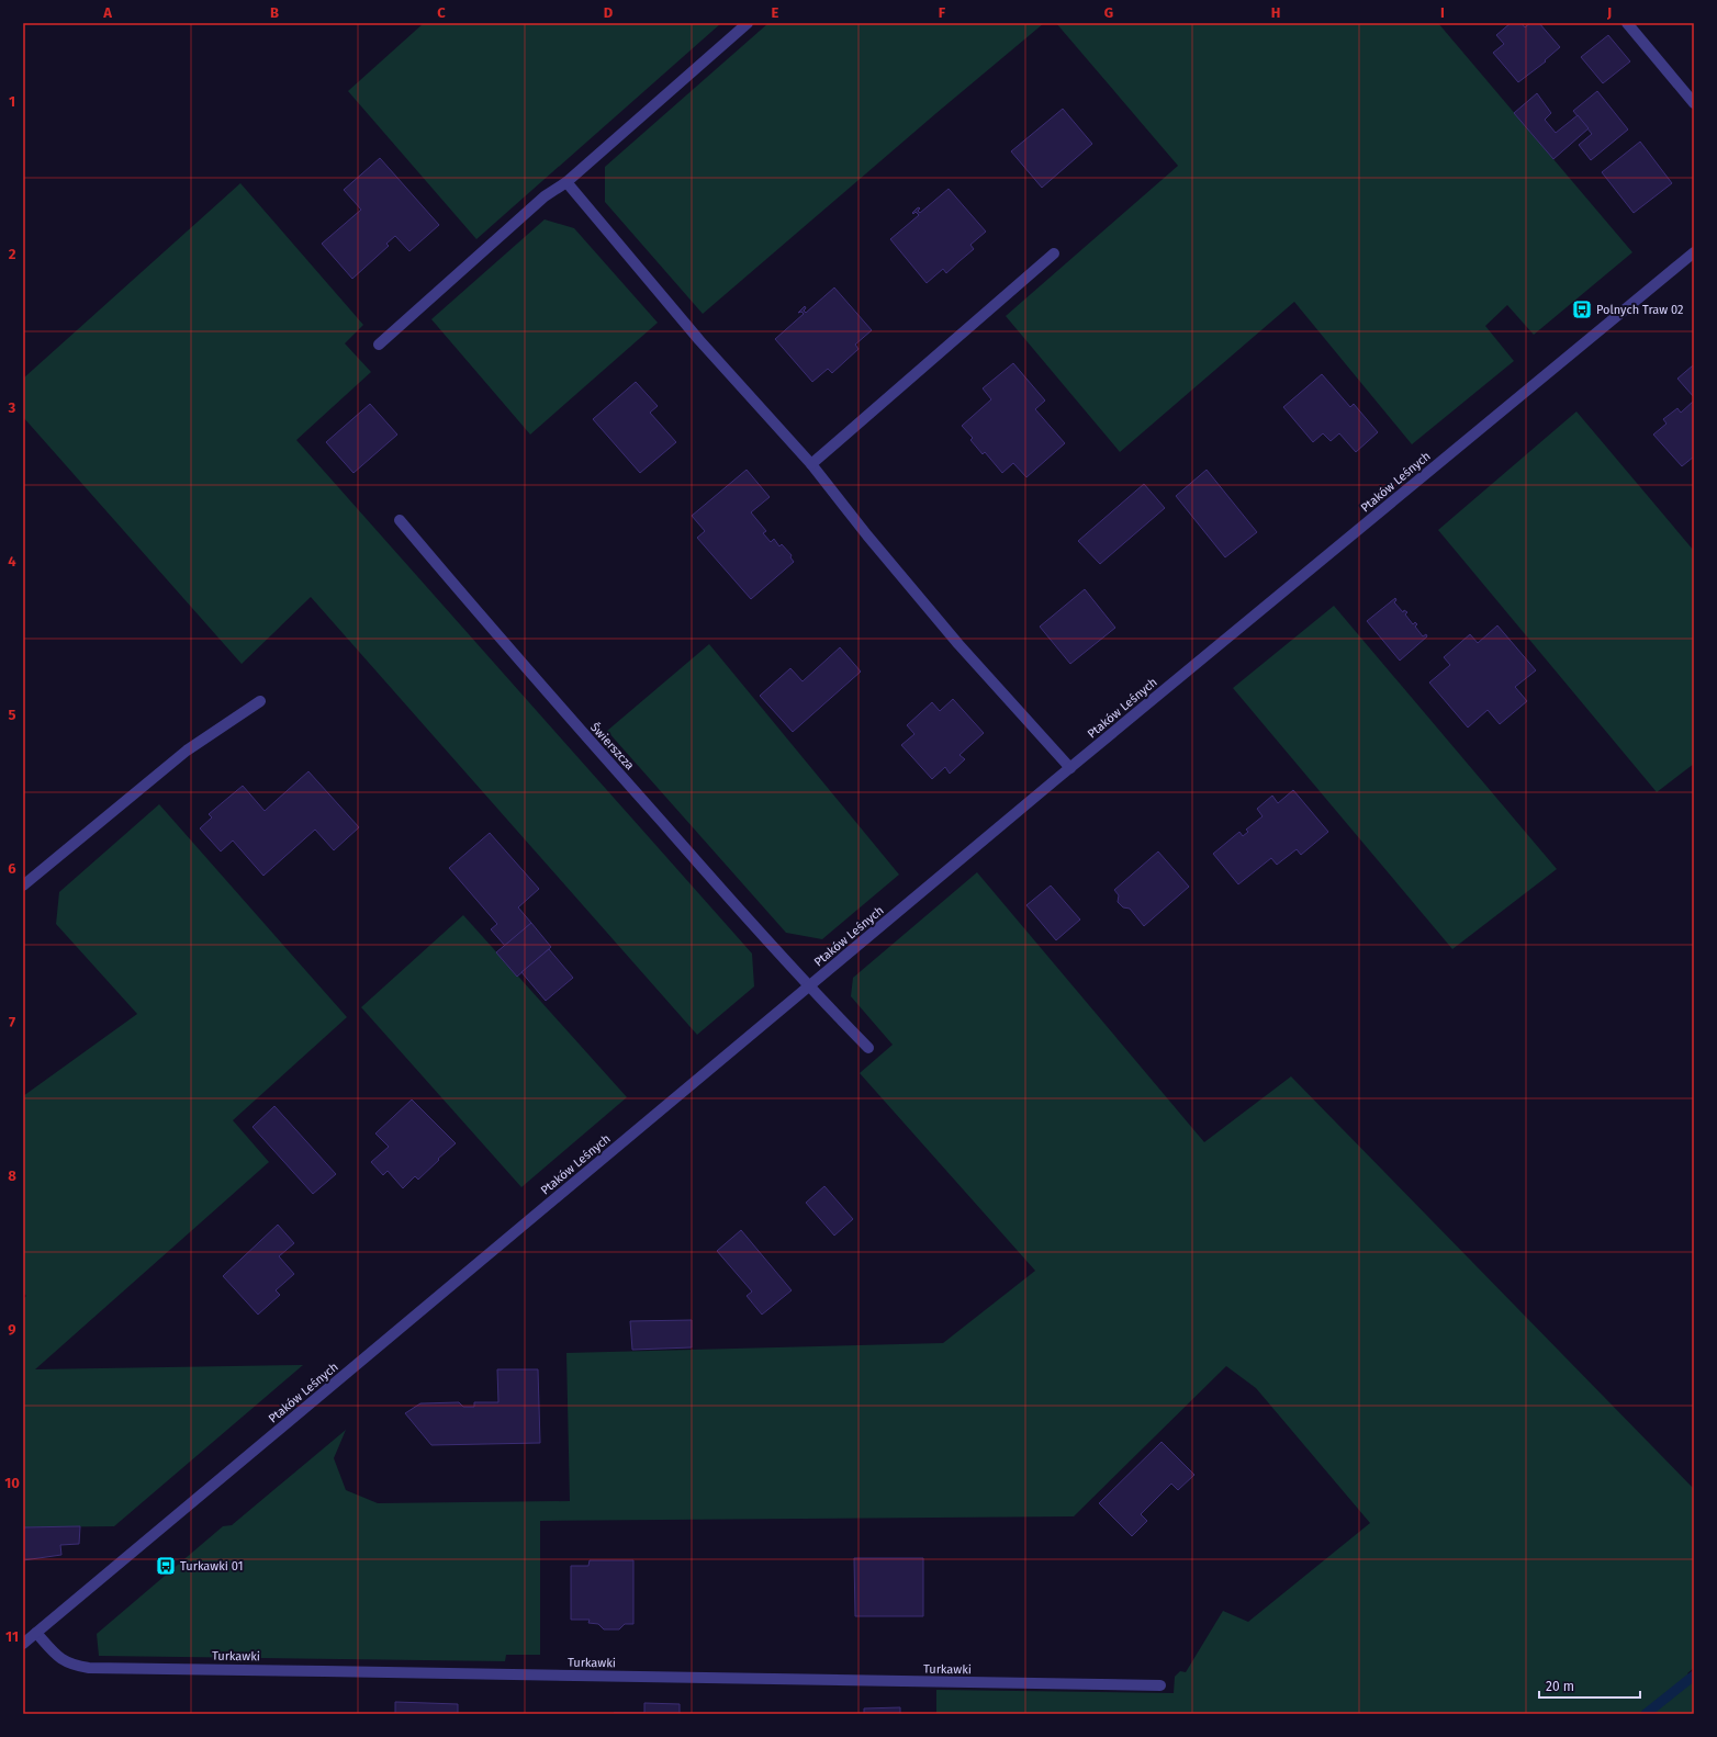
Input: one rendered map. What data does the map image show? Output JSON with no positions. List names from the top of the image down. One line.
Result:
{"streets":{"street":["Ptaków Leśnych","Świerszcza","Turkawki"]},"crossings":[["Ptaków Leśnych","Świerszcza"],["Ptaków Leśnych","Turkawki"]],"places":{"bus stop":["Polnych Traw 02","Turkawki 01"]},"scale_bar":"20 m","grid":{"columns":["A","B","C","D","E","F","G","H","I","J"],"rows":["1","2","3","4","5","6","7","8","9","10","11"]}}
